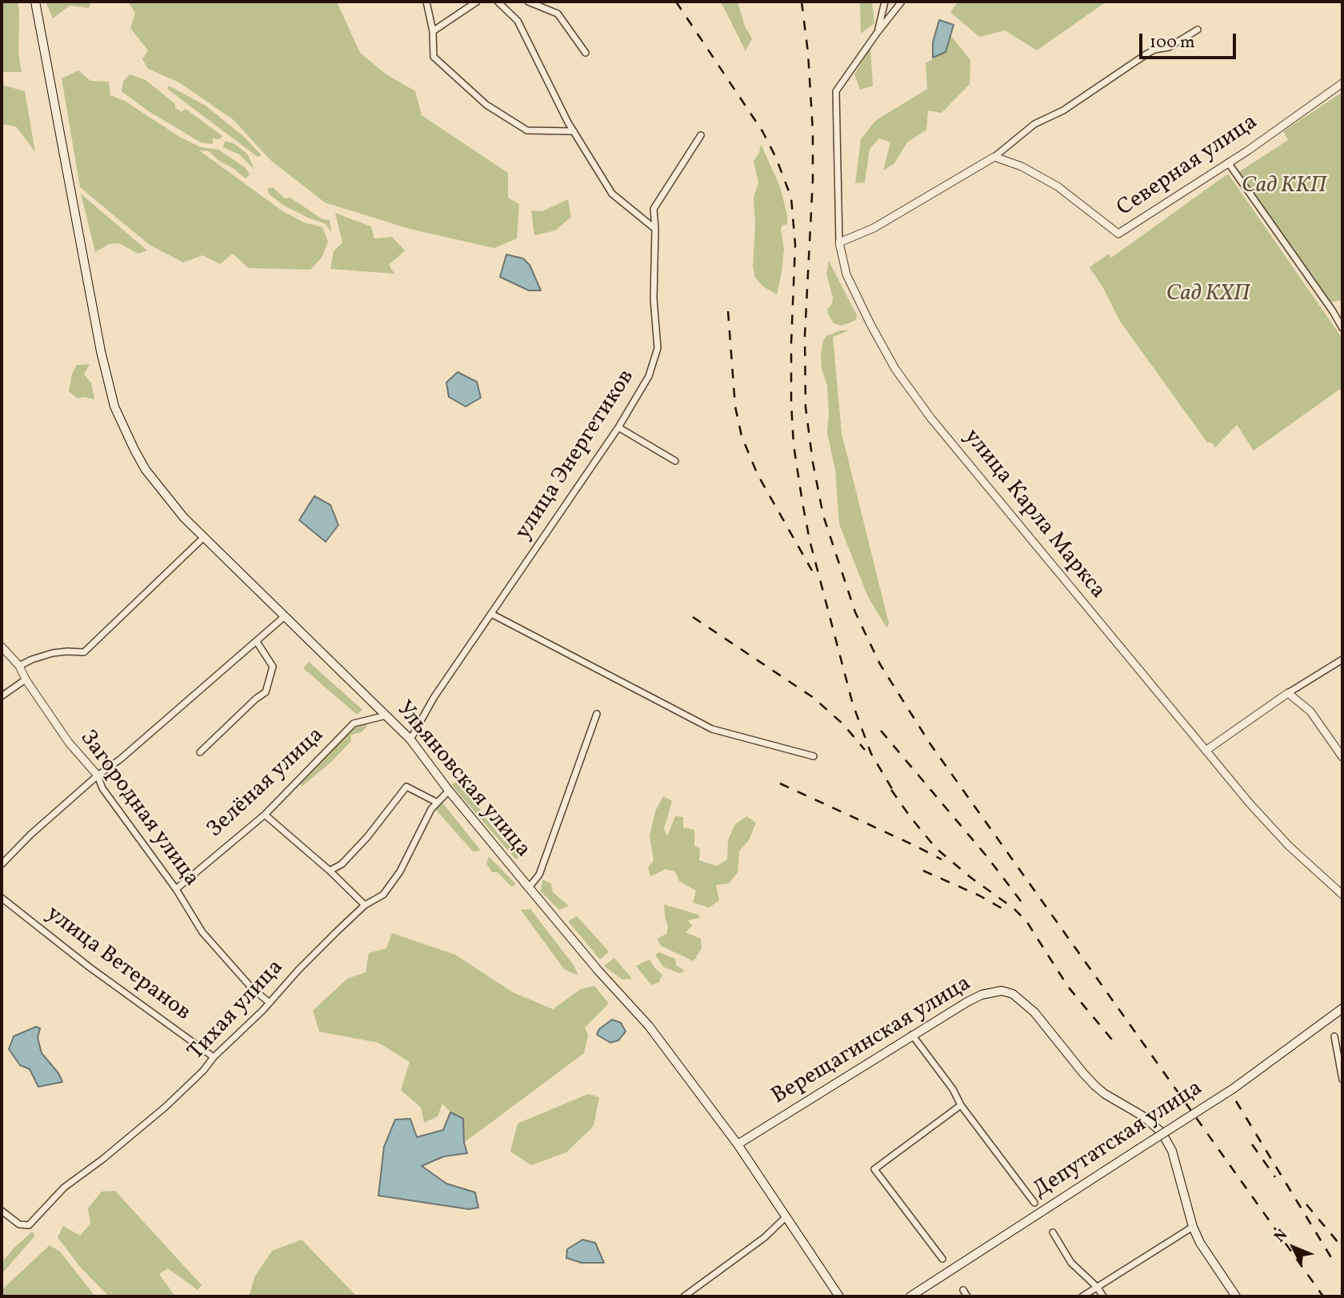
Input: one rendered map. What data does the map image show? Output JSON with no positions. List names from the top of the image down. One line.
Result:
{"streets":{"main road":["Ульяновская улица","Верещагинская улица","Депутатская улица"],"street":["Северная улица","улица Энергетиков","улица Карла Маркса","Зелёная улица","Загородная улица","улица Ветеранов","Тихая улица"]},"crossings":[["улица Энергетиков","Ульяновская улица"],["Ульяновская улица","Зелёная улица"],["Ульяновская улица","Тихая улица"],["Ульяновская улица","Верещагинская улица"],["Зелёная улица","Загородная улица"],["Загородная улица","Тихая улица"],["улица Ветеранов","Тихая улица"]],"parks":["Сад ККП","Сад КХП"],"scale_bar":"100 m","north":"top left"}
